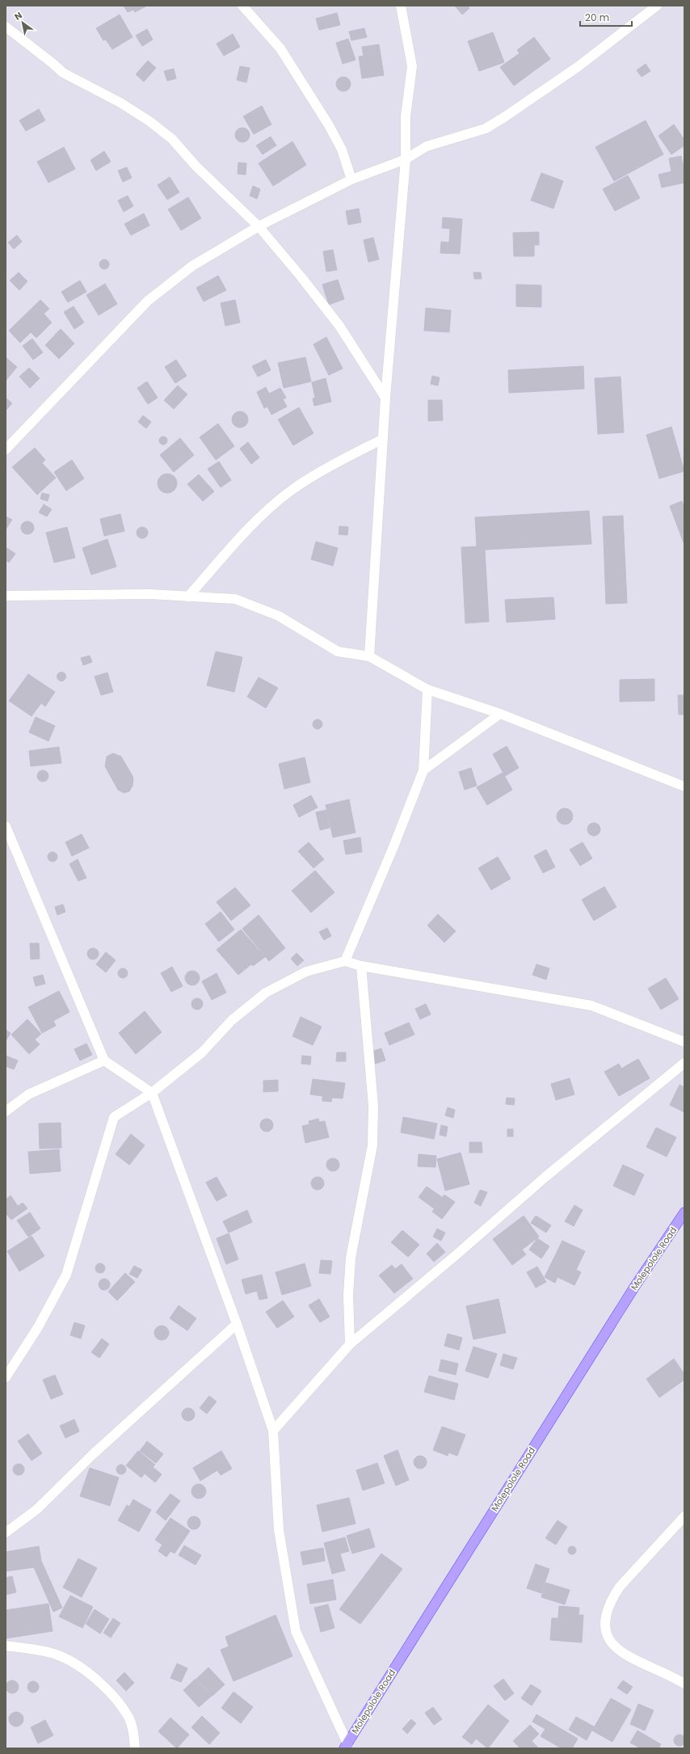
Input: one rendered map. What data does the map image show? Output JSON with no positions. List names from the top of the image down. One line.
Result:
{"streets":{"main road":["Molepolole Road"]},"scale_bar":"20 m","north":"top left"}
